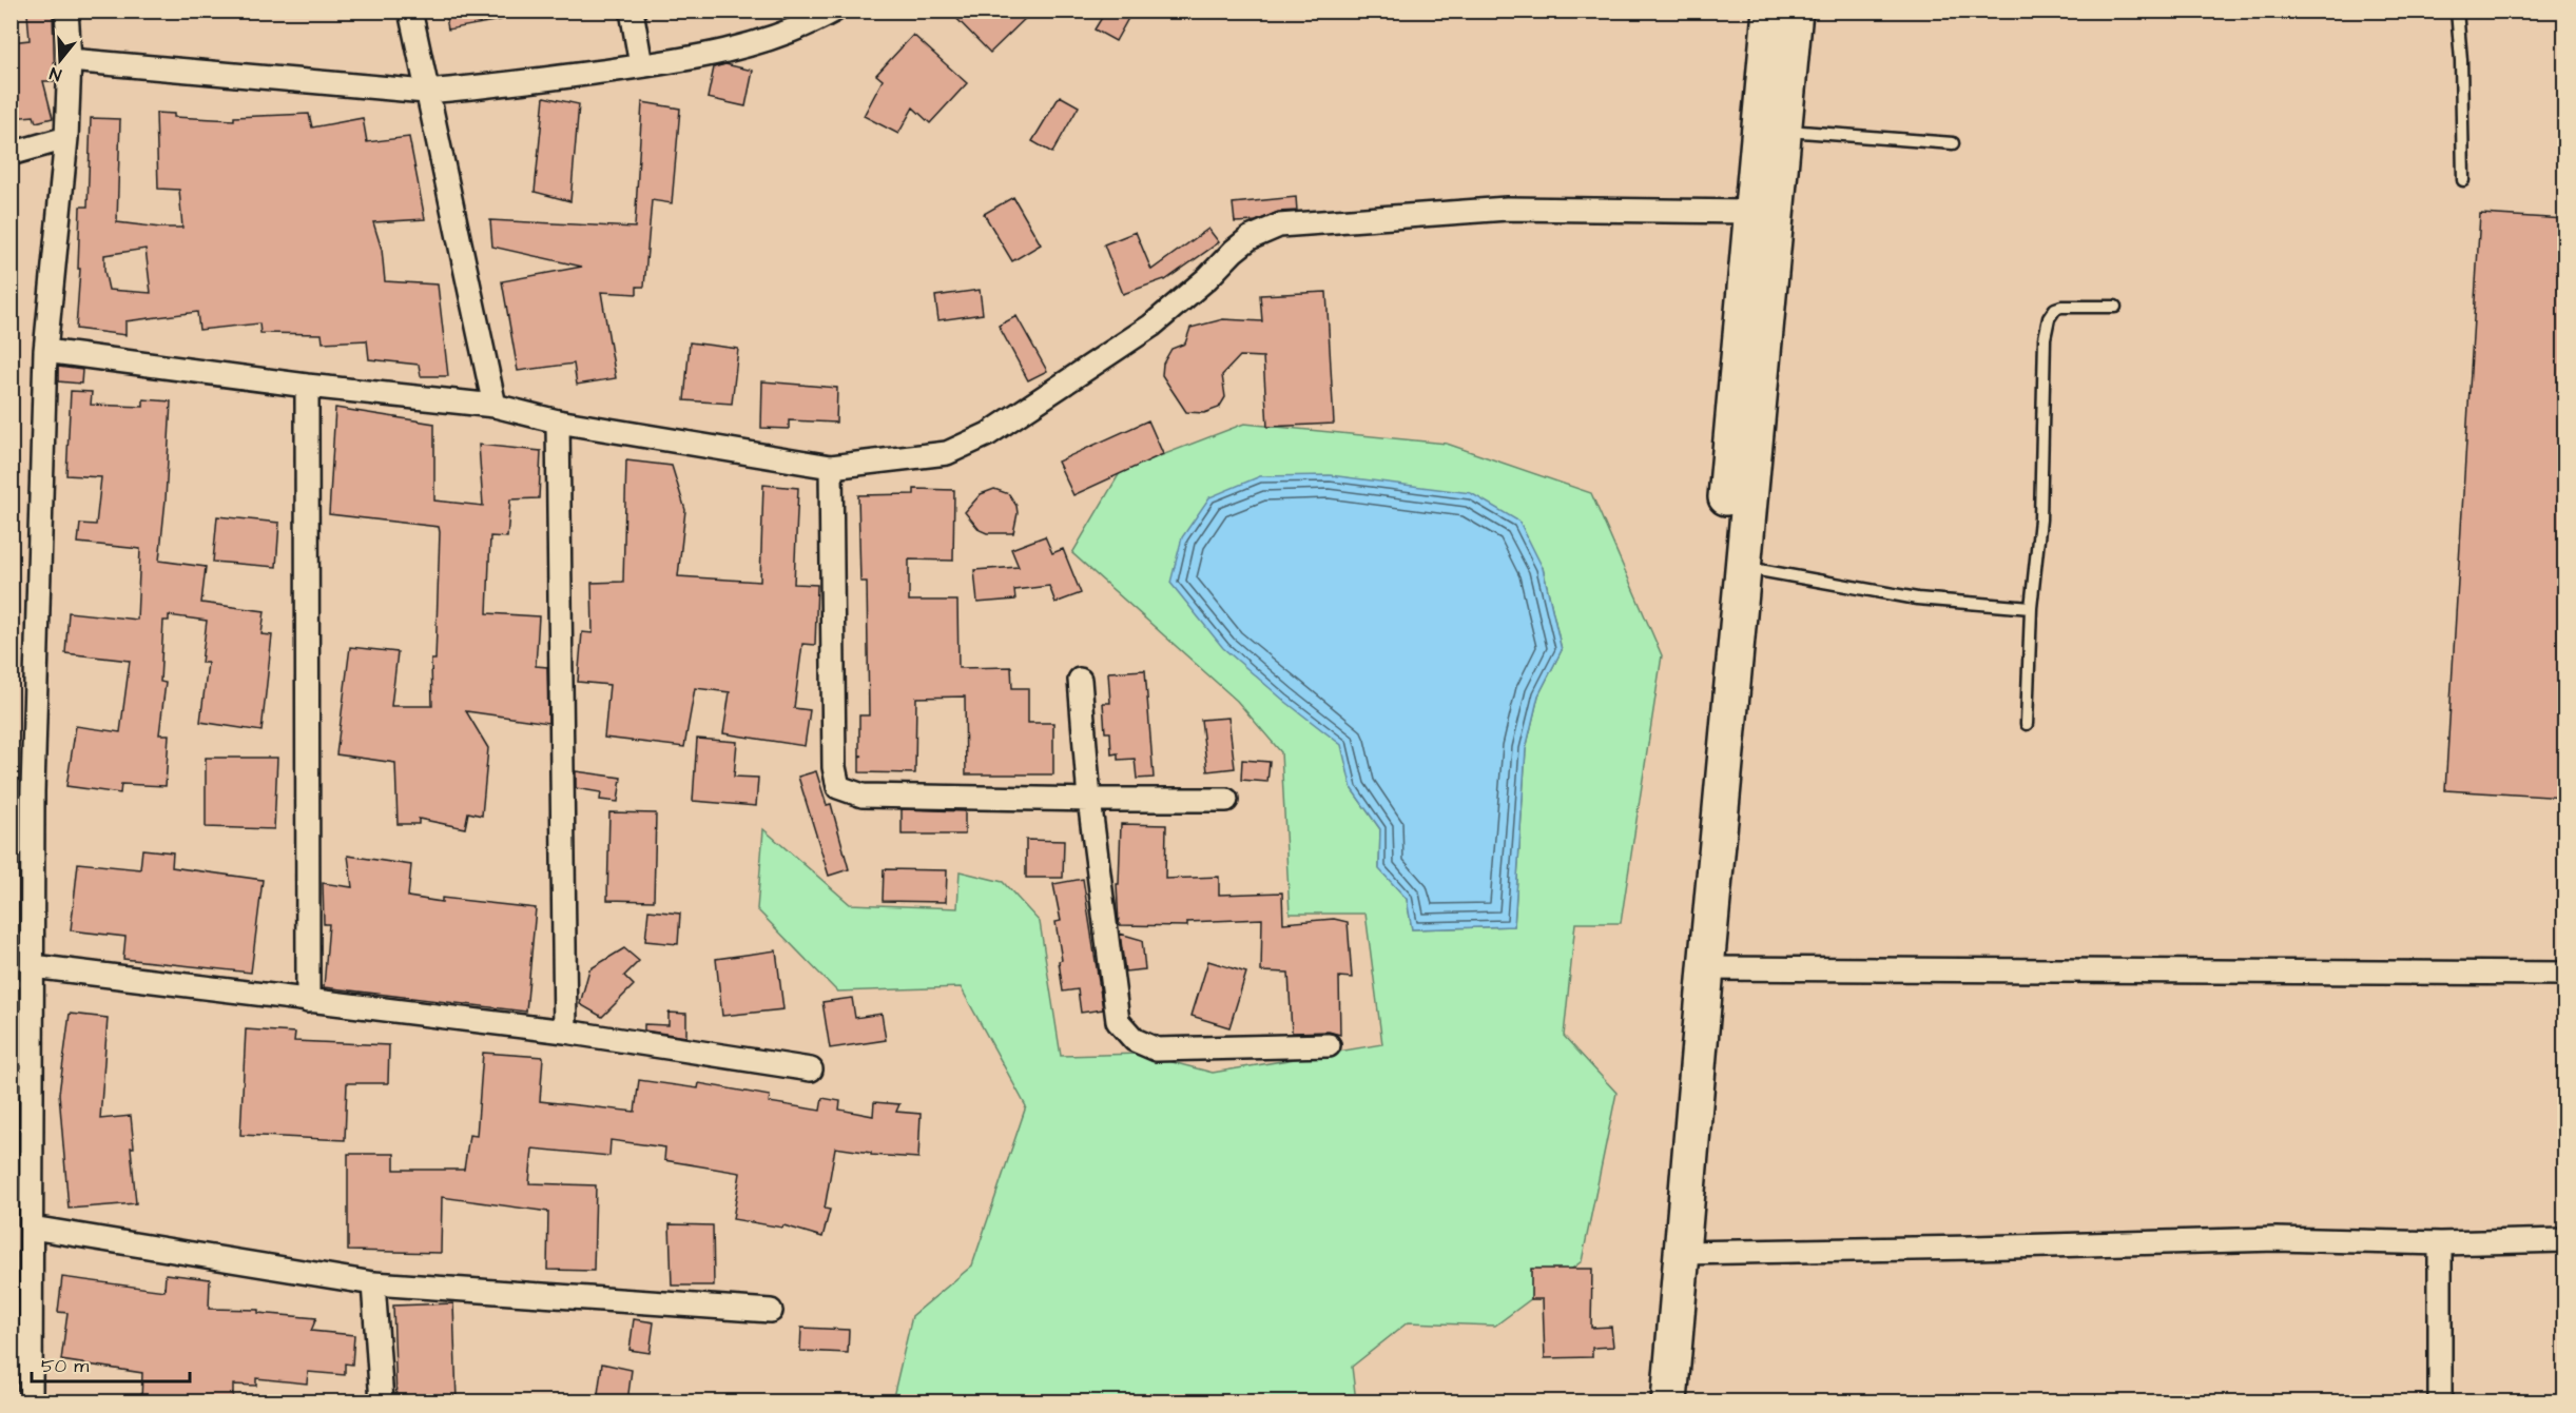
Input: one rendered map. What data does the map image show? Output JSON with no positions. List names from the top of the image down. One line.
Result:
{"scale_bar":"50 m","north":"bottom"}
